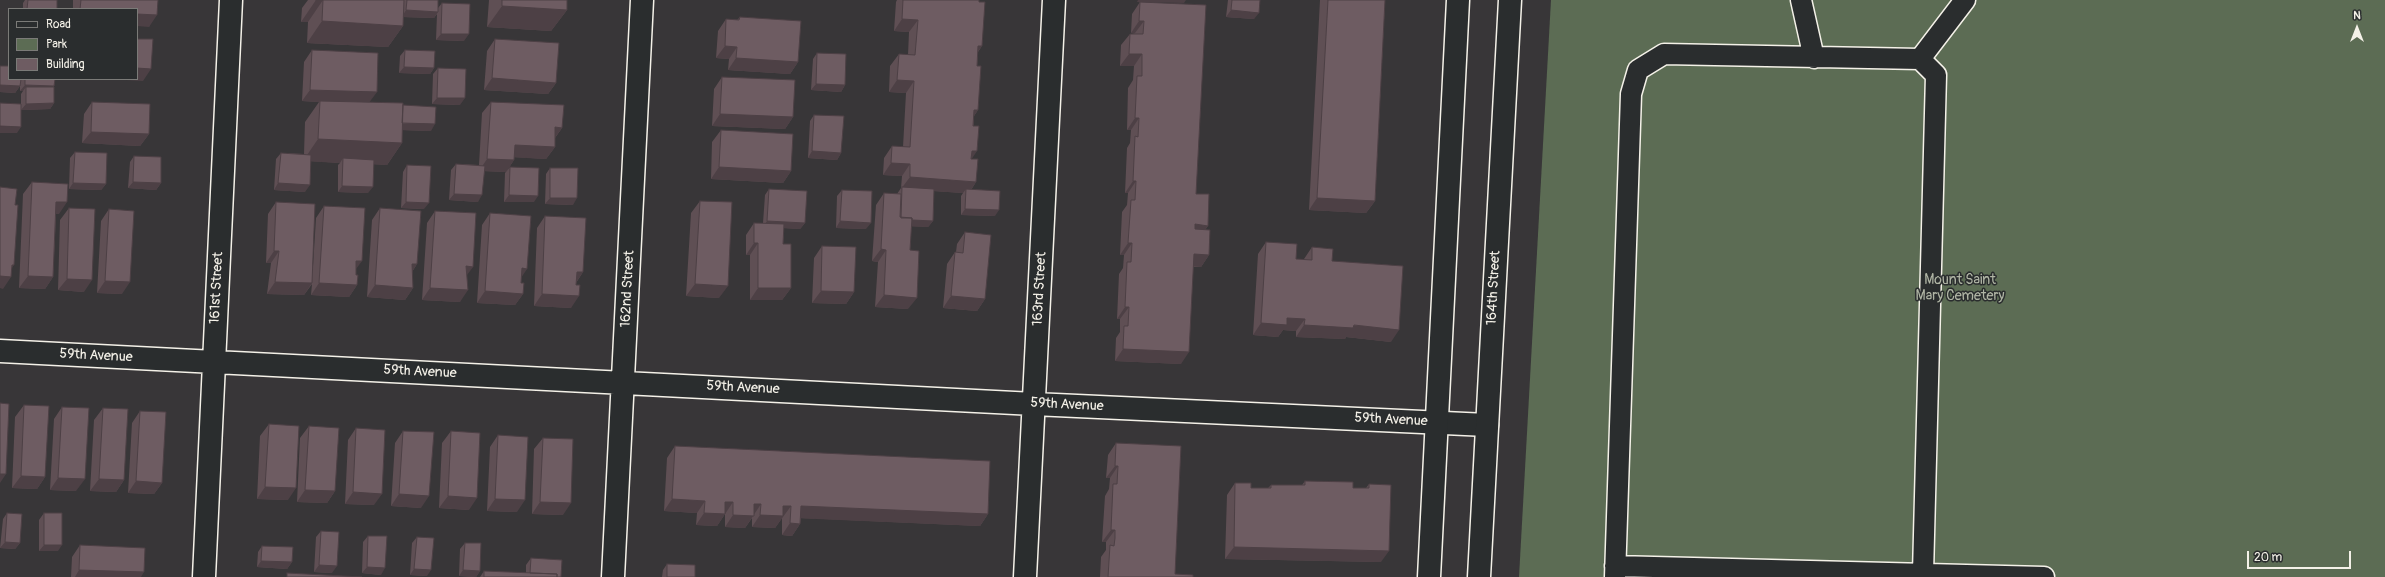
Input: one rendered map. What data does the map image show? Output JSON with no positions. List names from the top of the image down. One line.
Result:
{"streets":{"street":["161st Street","164th Street","162nd Street","163rd Street","59th Avenue"]},"crossings":[["161st Street","59th Avenue"],["164th Street","59th Avenue"],["162nd Street","59th Avenue"],["163rd Street","59th Avenue"]],"parks":["Mount Saint Mary Cemetery"],"legend":["Road","Park","Building"],"scale_bar":"20 m","north":"top"}
